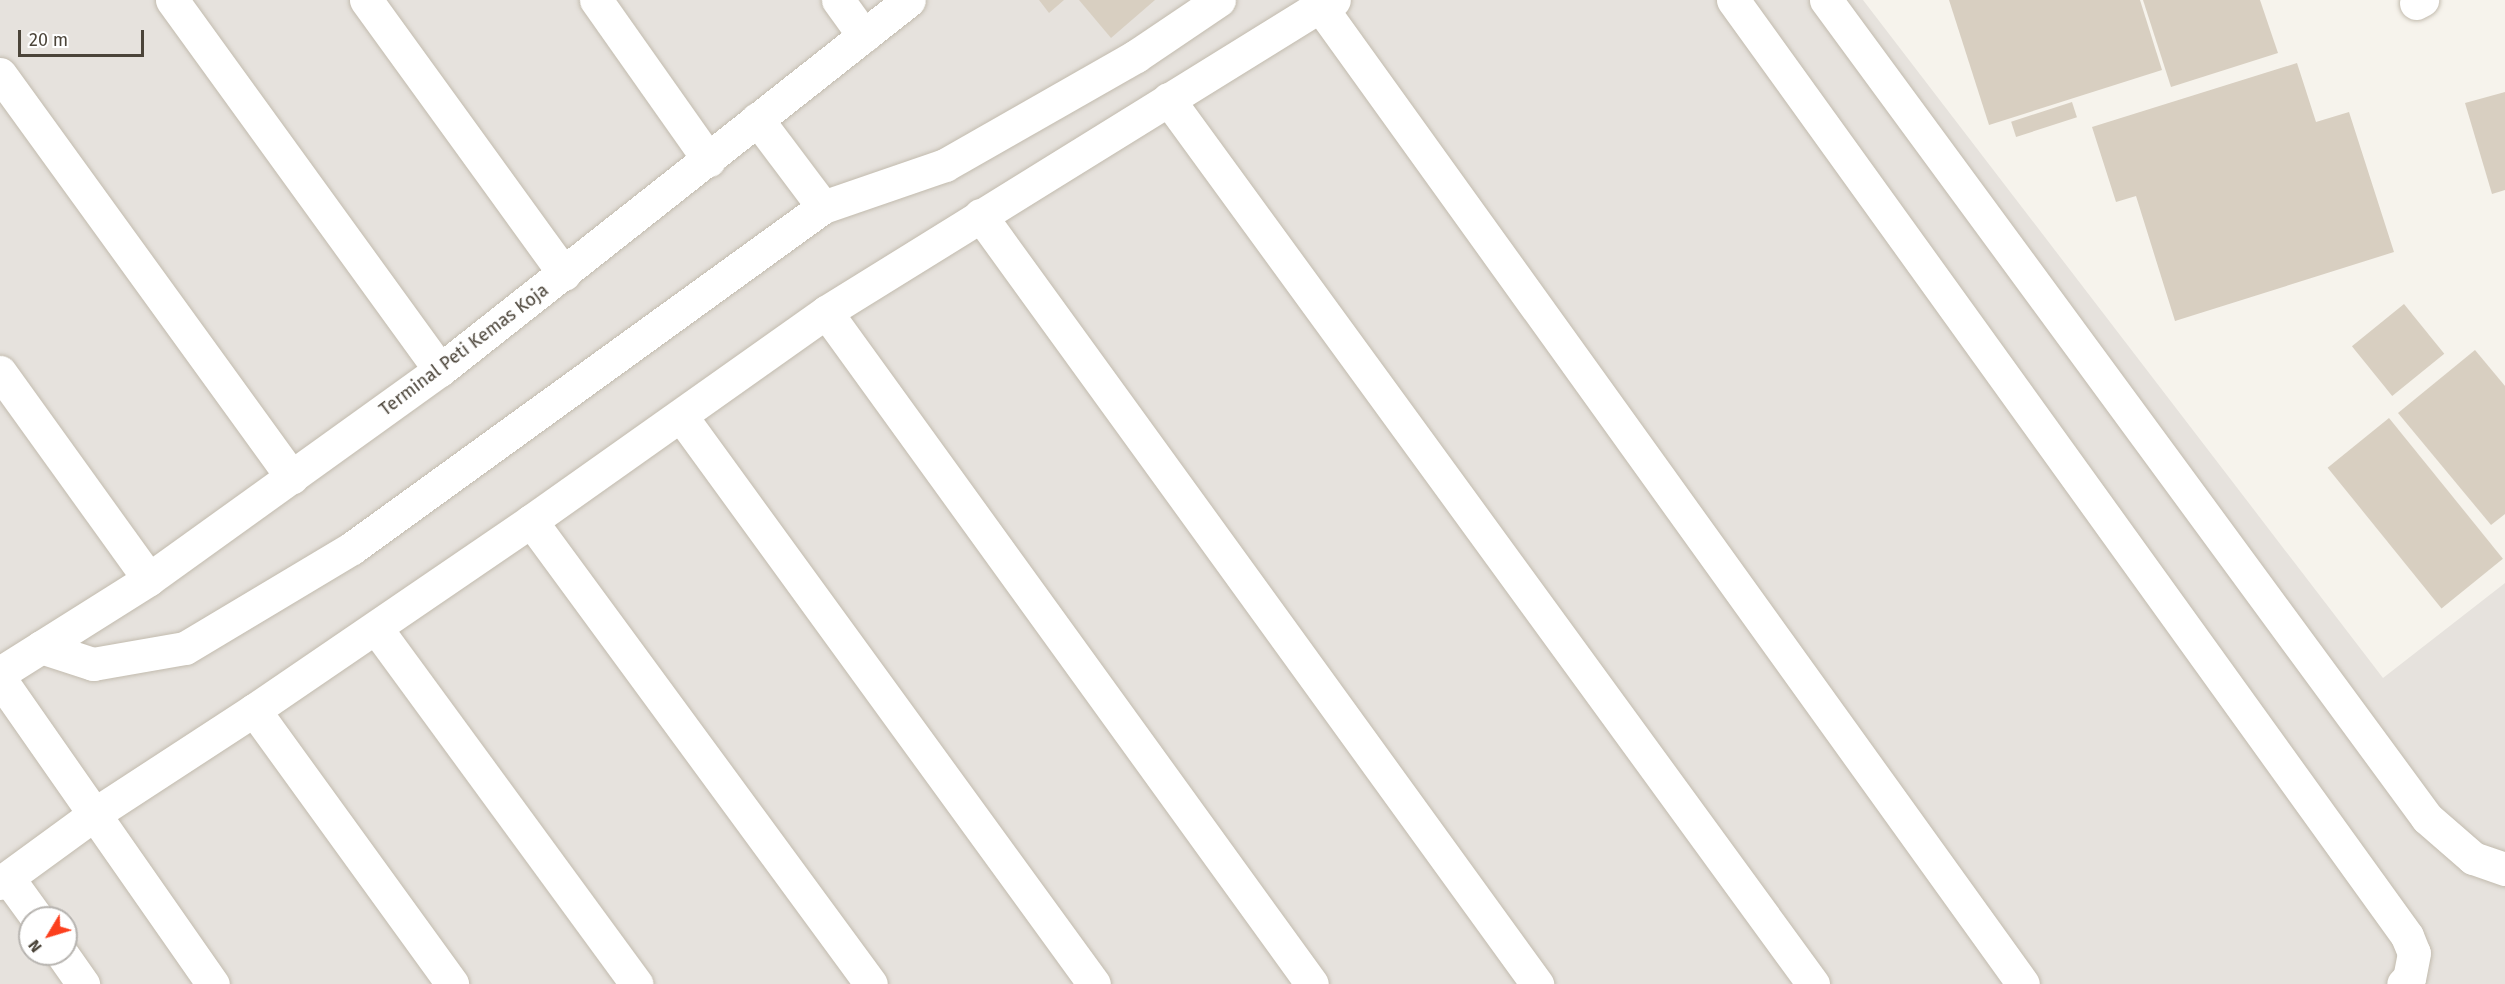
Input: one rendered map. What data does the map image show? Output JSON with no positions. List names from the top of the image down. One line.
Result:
{"streets":{"street":["Terminal Peti Kemas Koja"]},"scale_bar":"20 m","north":"bottom left"}
